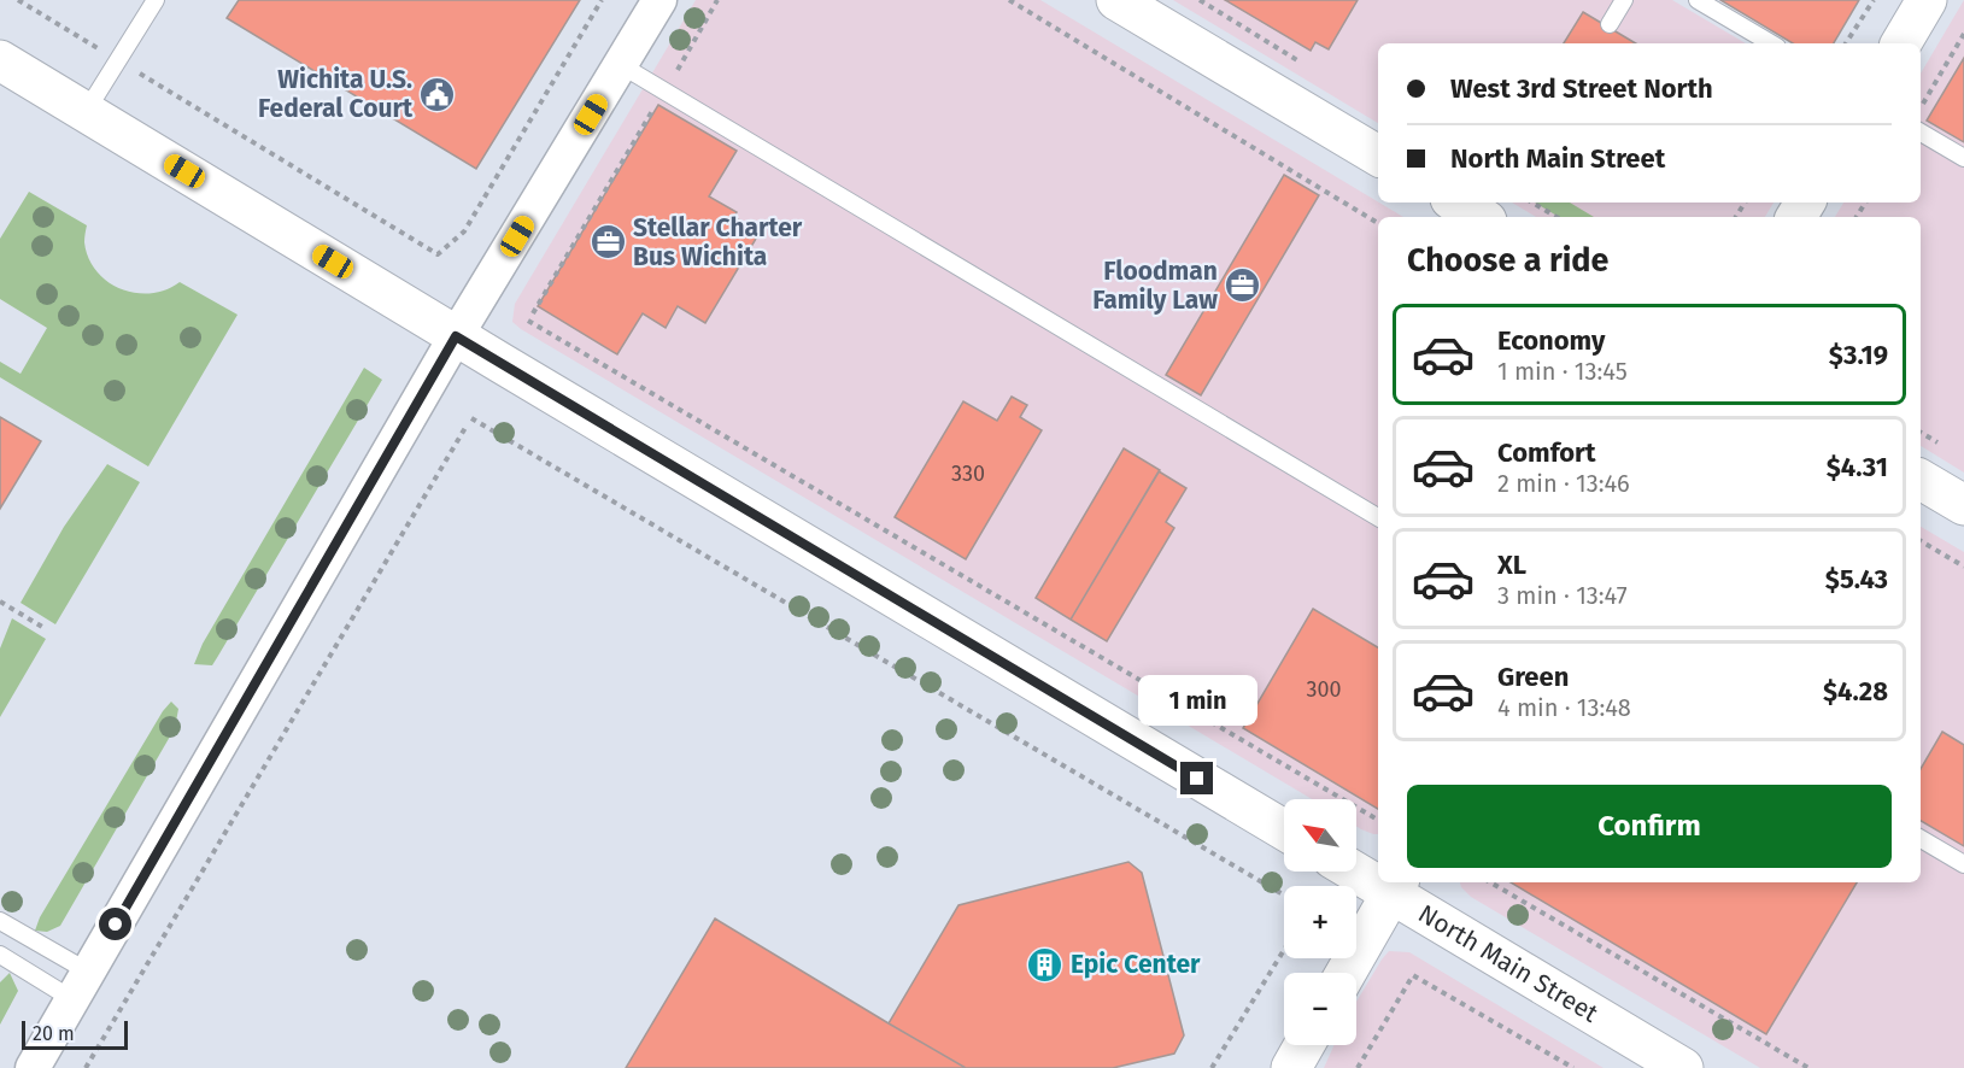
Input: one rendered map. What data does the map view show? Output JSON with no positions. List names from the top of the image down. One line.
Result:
{"streets":{"street":["North Main Street"]},"places":{"public building":["Wichita U.S. Federal Court"],"office":["Stellar Charter Bus Wichita","Floodman Family Law"],"building":["Epic Center"]},"house_numbers":["330","300"],"scale_bar":"20 m","north":"top left","page":{"banner":["West 3rd Street North","North Main Street"],"heading":"Choose a ride","list":[{"name":"Economy","note":"1 min · 13:45","value":"$3.19"},{"name":"Comfort","note":"2 min · 13:46","value":"$4.31"},{"name":"XL","note":"3 min · 13:47","value":"$5.43"},{"name":"Green","note":"4 min · 13:48","value":"$4.28"}],"bubble":"1 min","buttons":"Confirm","map_buttons":["+","−"],"scale":"20 m"}}
